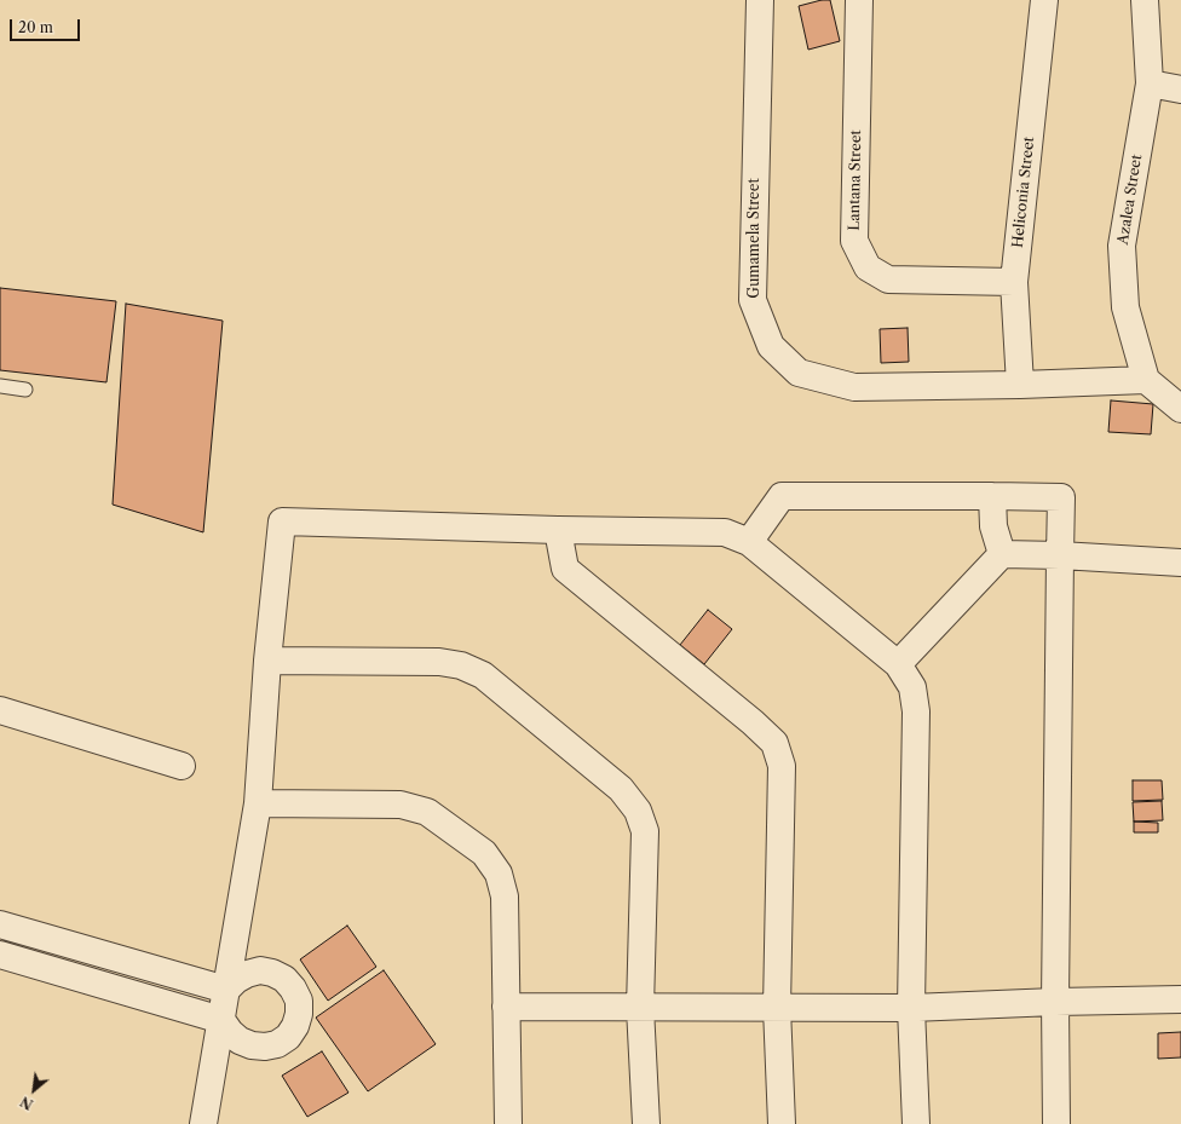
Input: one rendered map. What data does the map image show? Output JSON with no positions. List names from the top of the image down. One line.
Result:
{"streets":{"street":["Lantana Street","Heliconia Street","Azalea Street","Gumamela Street"]},"crossings":[["Lantana Street","Heliconia Street"],["Heliconia Street","Gumamela Street"],["Azalea Street","Gumamela Street"]],"scale_bar":"20 m","north":"bottom left"}
